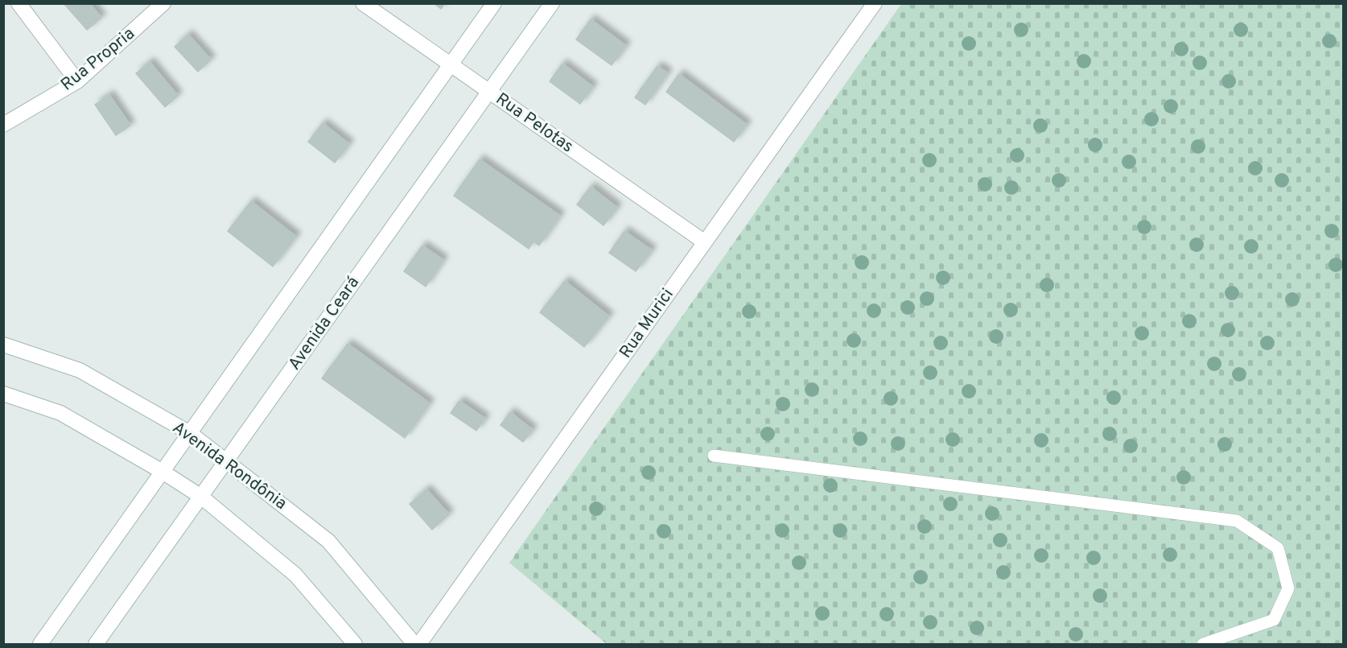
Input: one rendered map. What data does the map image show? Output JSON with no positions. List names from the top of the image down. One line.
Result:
{"streets":{"street":["Rua Propria","Rua Pelotas","Avenida Ceará","Rua Murici","Avenida Rondônia"]},"crossings":[["Rua Pelotas","Avenida Ceará"],["Rua Pelotas","Rua Murici"],["Avenida Ceará","Avenida Rondônia"]]}
